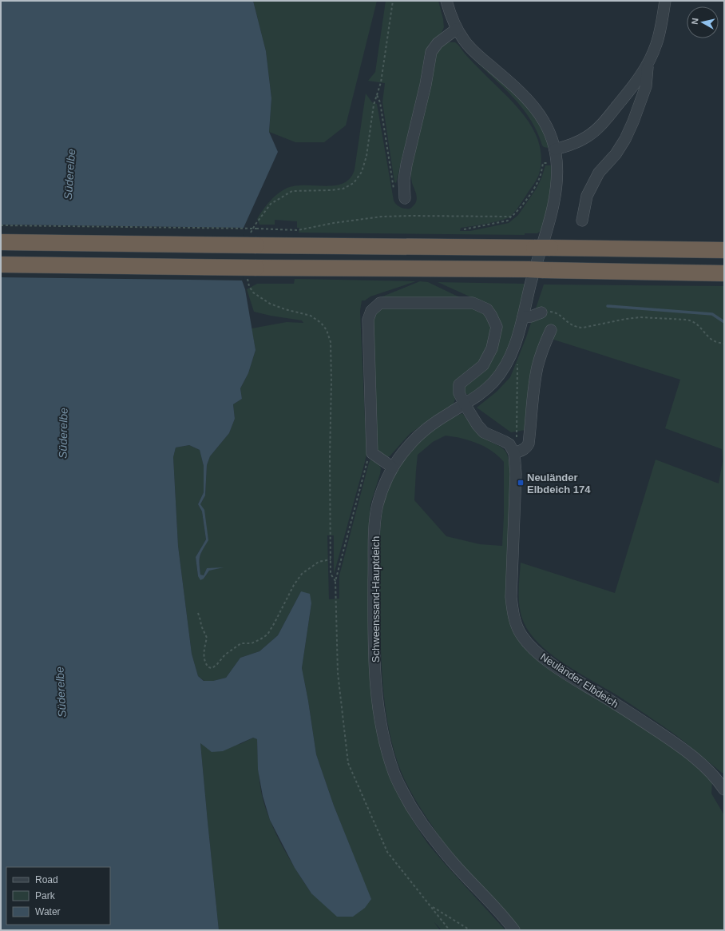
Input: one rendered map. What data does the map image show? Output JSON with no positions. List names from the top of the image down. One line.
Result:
{"streets":{"street":["Schweenssand-Hauptdeich","Neuländer Elbdeich"]},"water":["Süderelbe"],"places":{"transit":["Neuländer Elbdeich 174"]},"legend":["Road","Park","Water"],"north":"left"}
